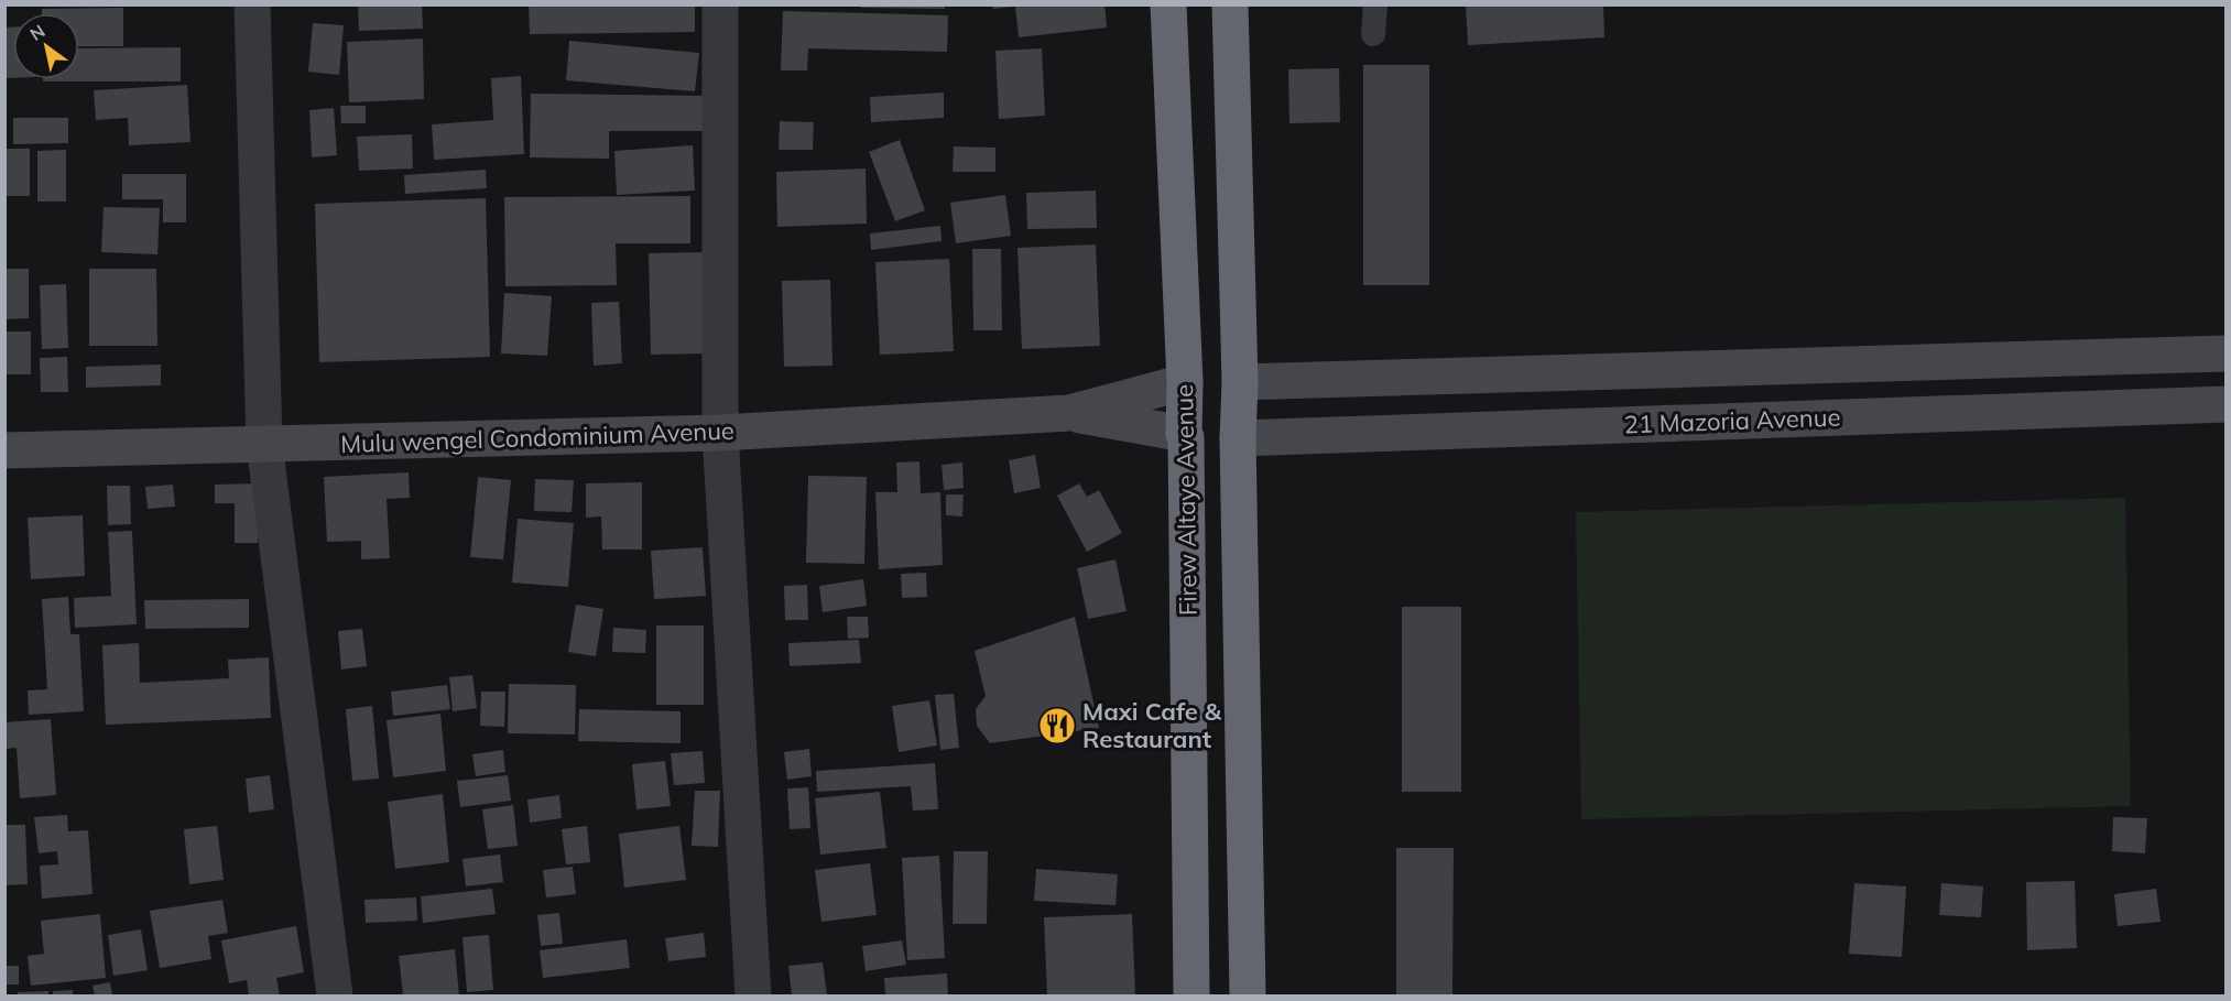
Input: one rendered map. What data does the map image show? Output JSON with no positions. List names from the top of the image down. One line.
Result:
{"streets":{"highway":["Firew Altaye Avenue"],"main road":["21 Mazoria Avenue","Mulu wengel Condominium Avenue"]},"places":{"restaurant":["Maxi Cafe & Restaurant"]},"north":"top left"}
